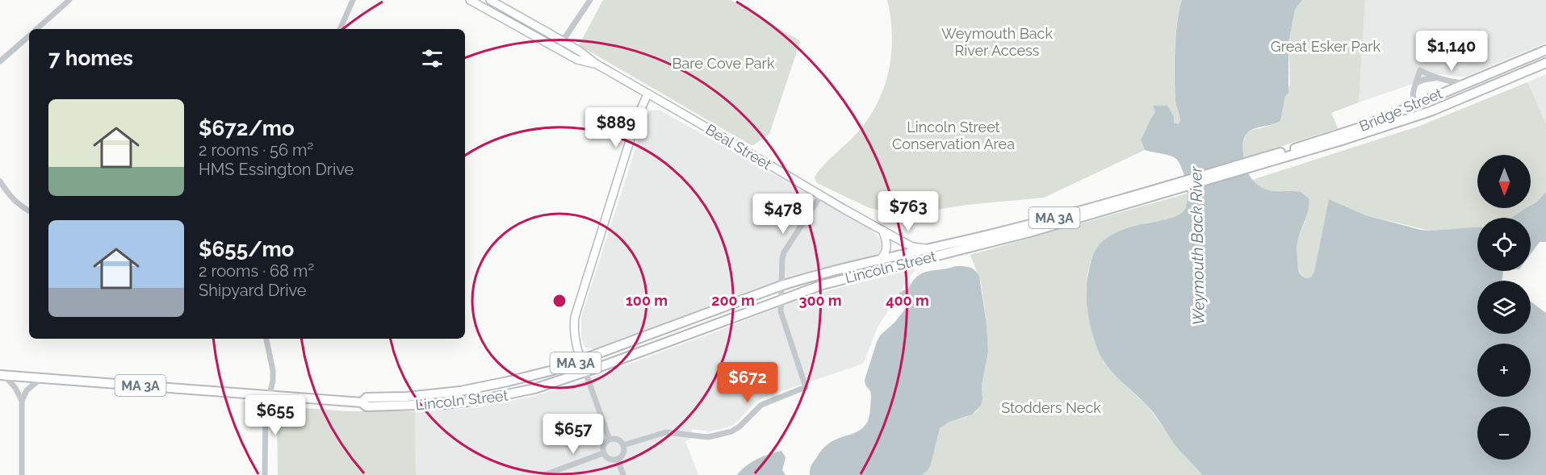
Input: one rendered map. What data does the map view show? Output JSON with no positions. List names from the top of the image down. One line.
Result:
{"streets":{"main road":["Bridge Street","MA 3A","Lincoln Street"],"street":["Beal Street"]},"crossings":[["Bridge Street","Lincoln Street"],["Beal Street","Lincoln Street"]],"water":["Weymouth Back River"],"parks":["Weymouth Back River Access","Great Esker Park","Bare Cove Park","Lincoln Street Conservation Area","Stodders Neck"],"north":"bottom","page":{"heading":"7 homes","price":["$1,140","$889","$763","$478","$672","$655","$657"],"list":[{"name":"$672/mo","note":"2 rooms · 56 m² · HMS Essington Drive"},{"name":"$655/mo","note":"2 rooms · 68 m² · Shipyard Drive"}],"map_buttons":["+","−"]},"rings":["100 m","200 m","300 m","400 m"]}
